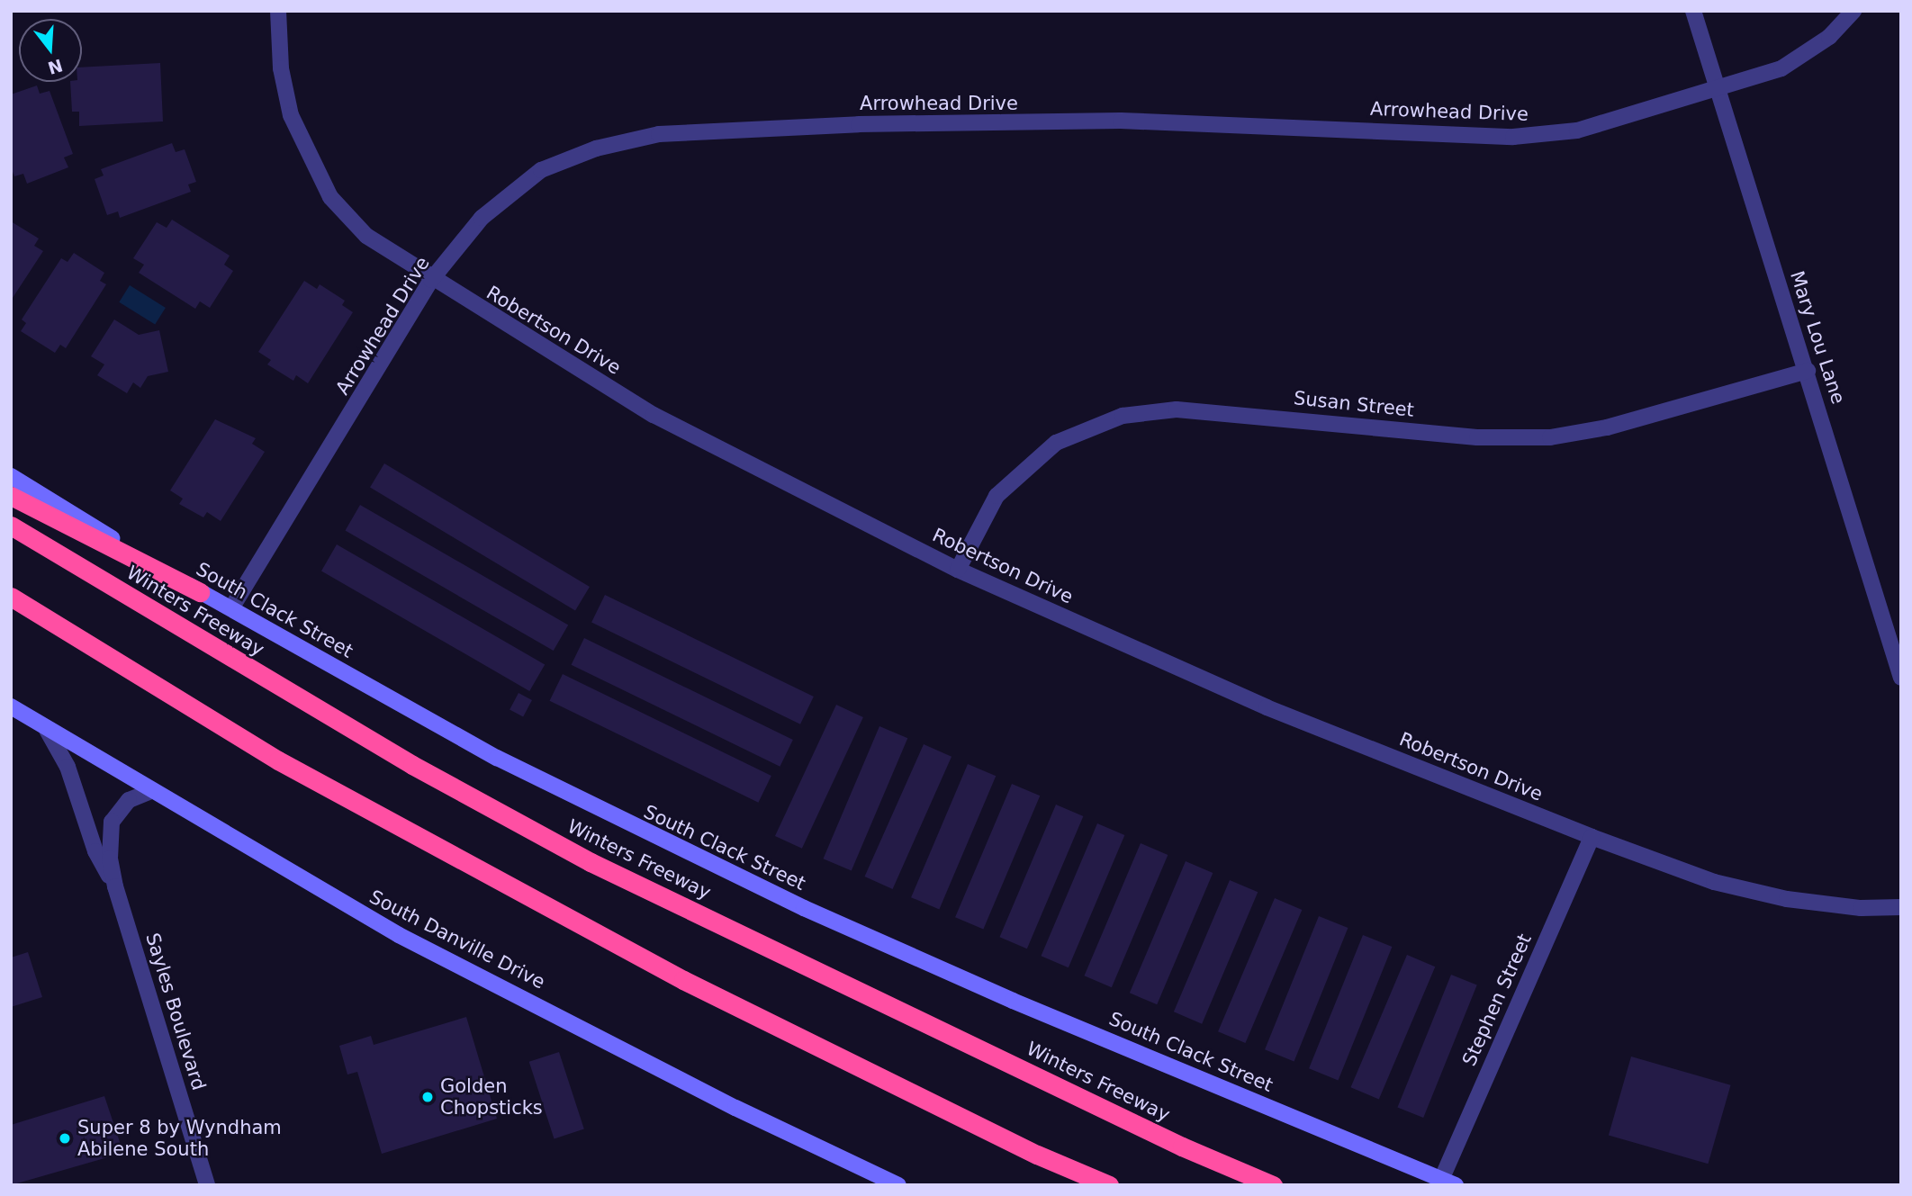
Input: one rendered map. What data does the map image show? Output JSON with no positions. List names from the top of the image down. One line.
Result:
{"streets":{"highway":["Winters Freeway"],"main road":["South Clack Street","South Danville Drive"],"street":["Arrowhead Drive","Robertson Drive","Mary Lou Lane","Susan Street","Stephen Street","Sayles Boulevard"]},"crossings":[["Arrowhead Drive","Robertson Drive"],["Arrowhead Drive","Mary Lou Lane"],["Arrowhead Drive","South Clack Street"],["Robertson Drive","Susan Street"],["Robertson Drive","Stephen Street"],["Mary Lou Lane","Susan Street"],["South Clack Street","Stephen Street"],["South Danville Drive","Sayles Boulevard"]],"places":["Golden Chopsticks","Super 8 by Wyndham Abilene South"],"north":"bottom"}
